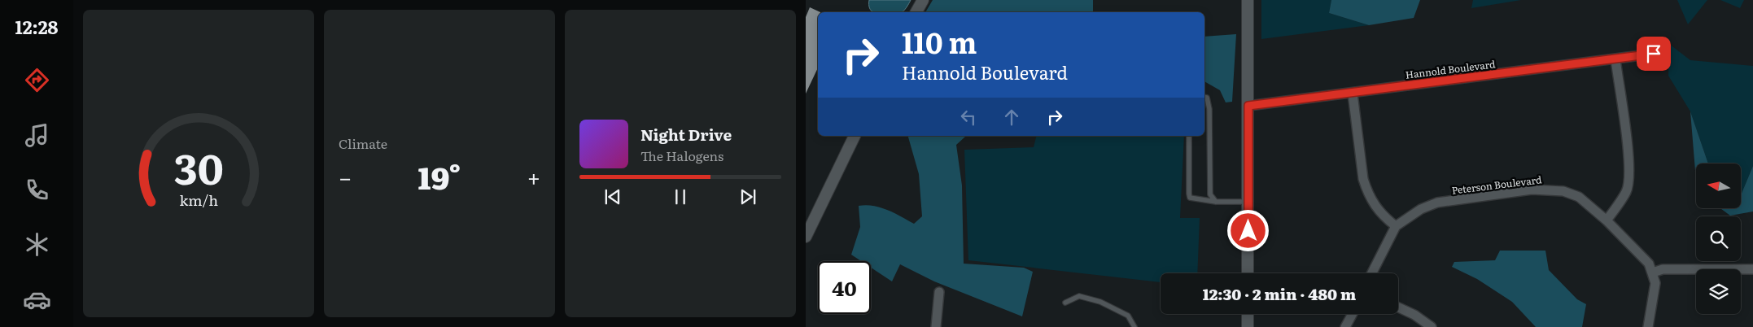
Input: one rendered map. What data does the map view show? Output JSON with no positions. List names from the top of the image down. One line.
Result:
{"streets":{"street":["Hannold Boulevard","Peterson Boulevard"]},"north":"left","page":{"tabs":"12:28","tile":"Climate","turn":["110 m","Hannold Boulevard"],"song":["Night Drive","The Halogens"],"heat":["−","19°","+"],"limit":"40","trip":"12:30 · 2 min · 480 m","gauge":["30","km/h"]}}
